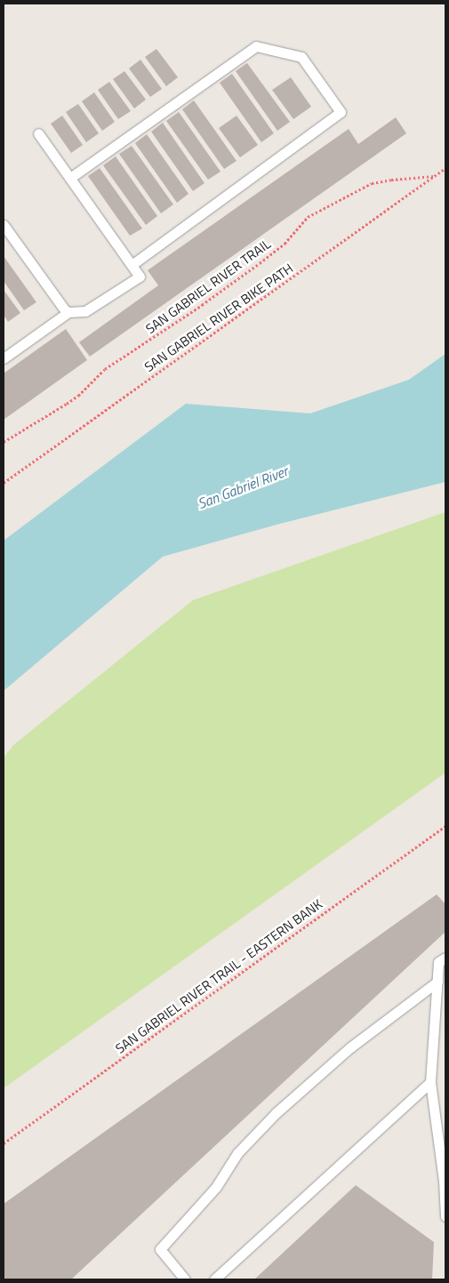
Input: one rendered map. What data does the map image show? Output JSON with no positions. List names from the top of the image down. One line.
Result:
{"streets":{"path":["SAN GABRIEL RIVER TRAIL","SAN GABRIEL RIVER BIKE PATH","SAN GABRIEL RIVER TRAIL - EASTERN BANK"]},"crossings":[["SAN GABRIEL RIVER TRAIL","SAN GABRIEL RIVER BIKE PATH"]],"water":["San Gabriel River"]}
